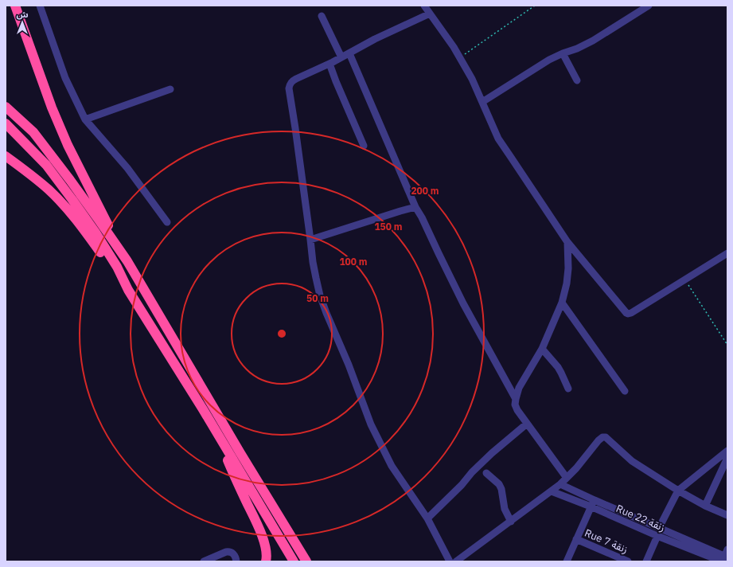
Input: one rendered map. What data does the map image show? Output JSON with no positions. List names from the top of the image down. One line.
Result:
{"streets":{"street":["Rue 22 زنقة","Rue 7 زنقة"]},"north":"top","rings":["200 m","150 m","100 m","50 m"]}
